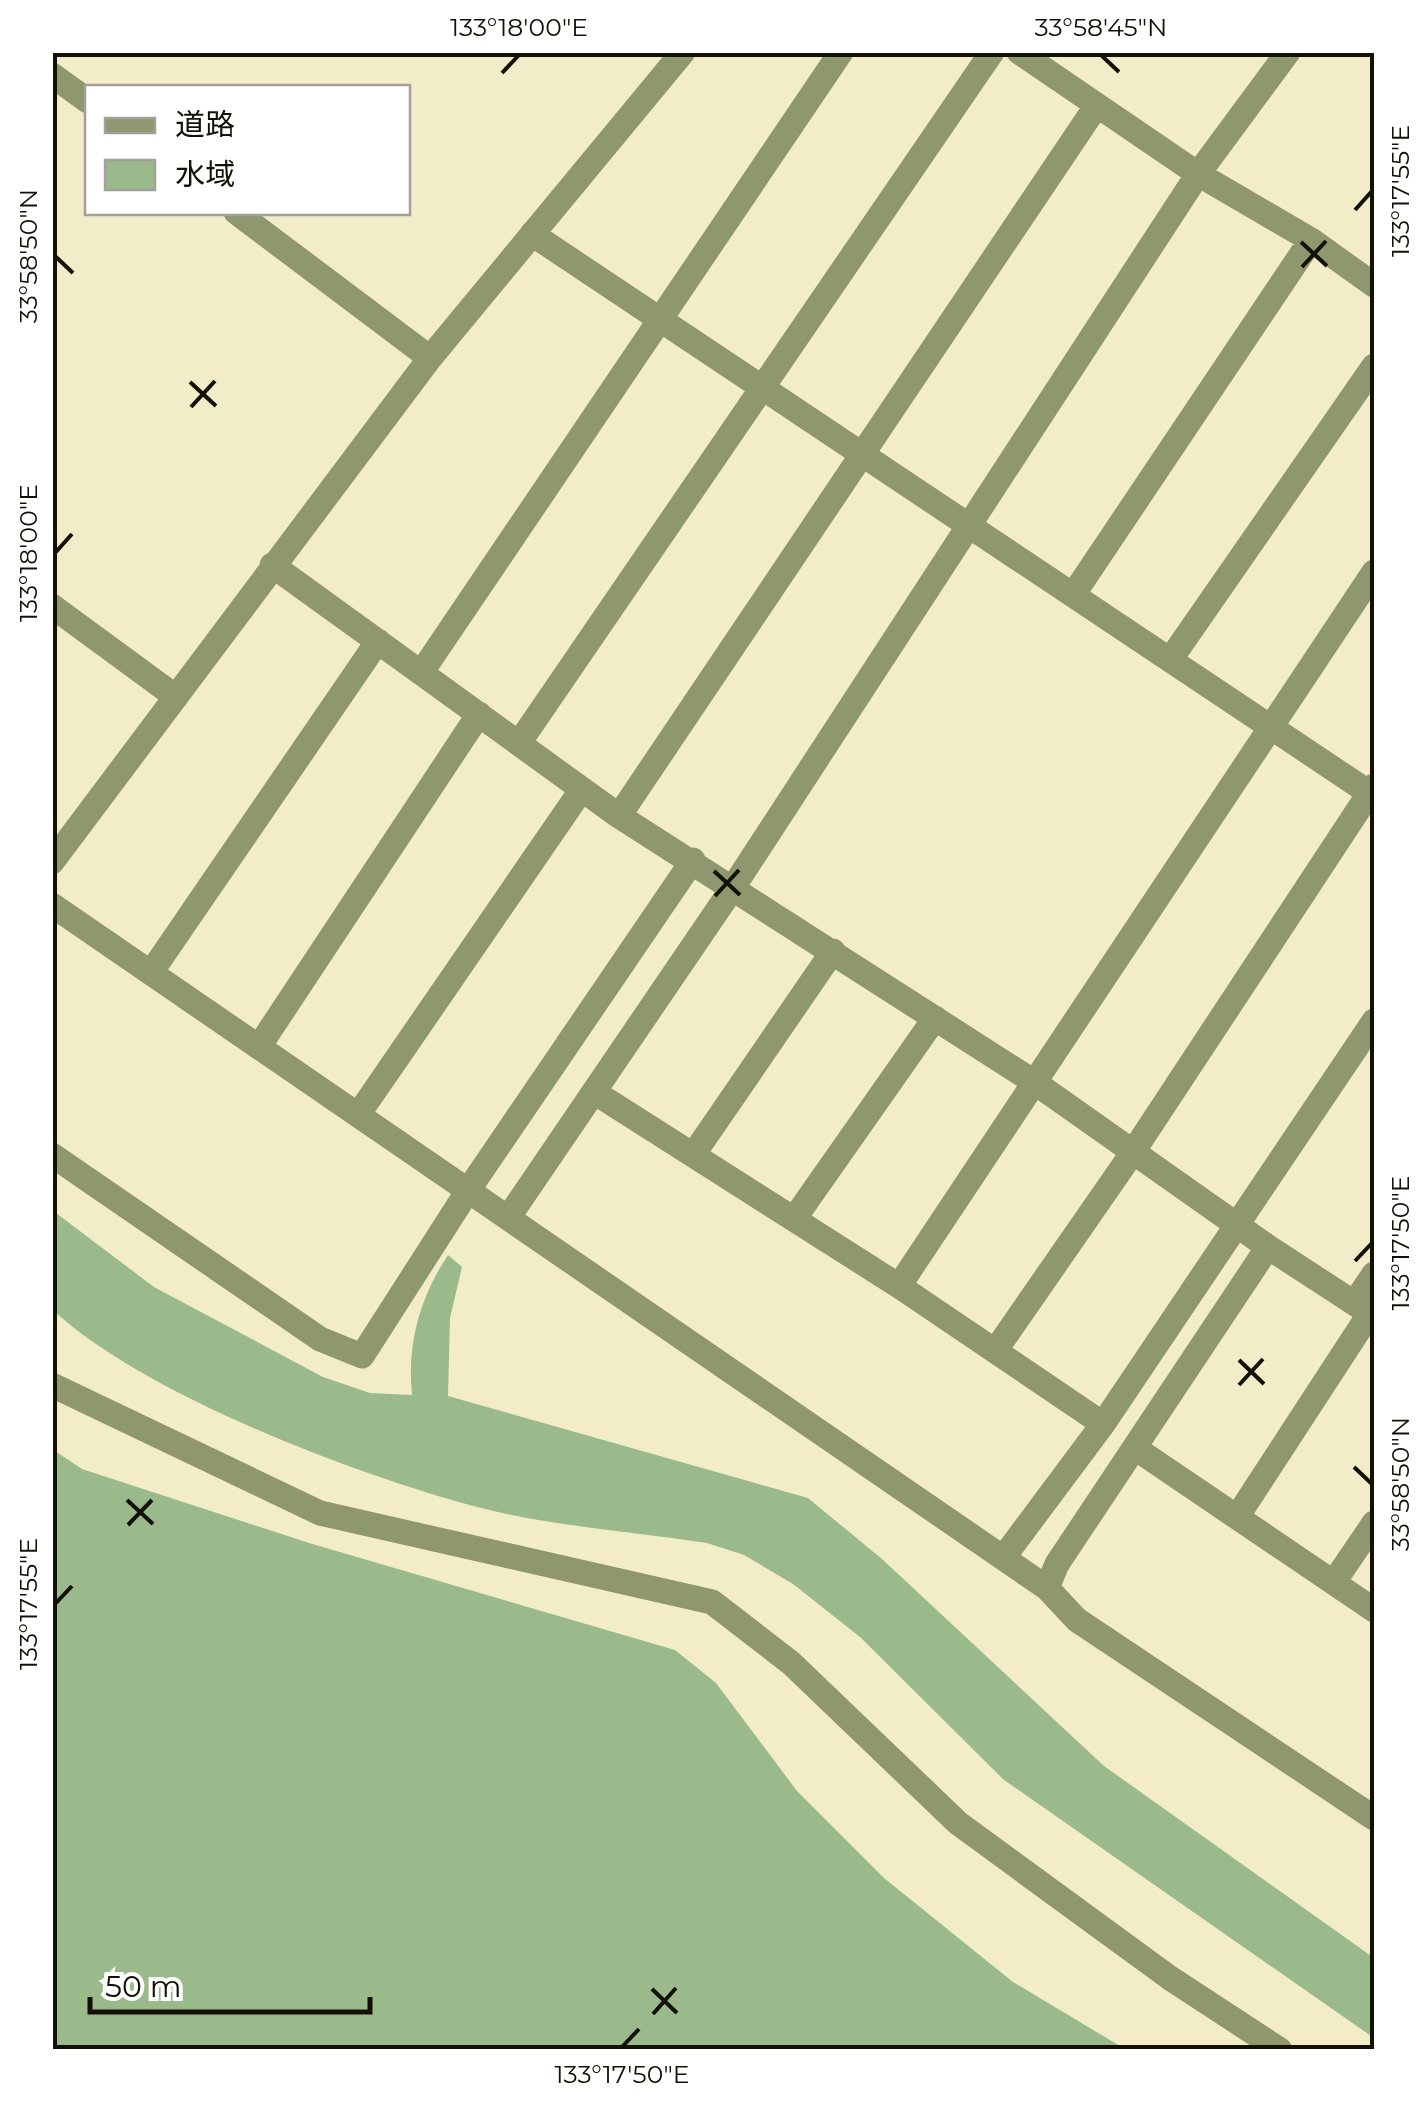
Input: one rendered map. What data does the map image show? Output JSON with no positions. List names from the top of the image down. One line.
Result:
{"legend":["道路","水域"],"scale_bar":"50 m","coordinates":["133°18'00\"E","33°58'45\"N","133°17'55\"E","33°58'50\"N","133°17'50\"E"]}
